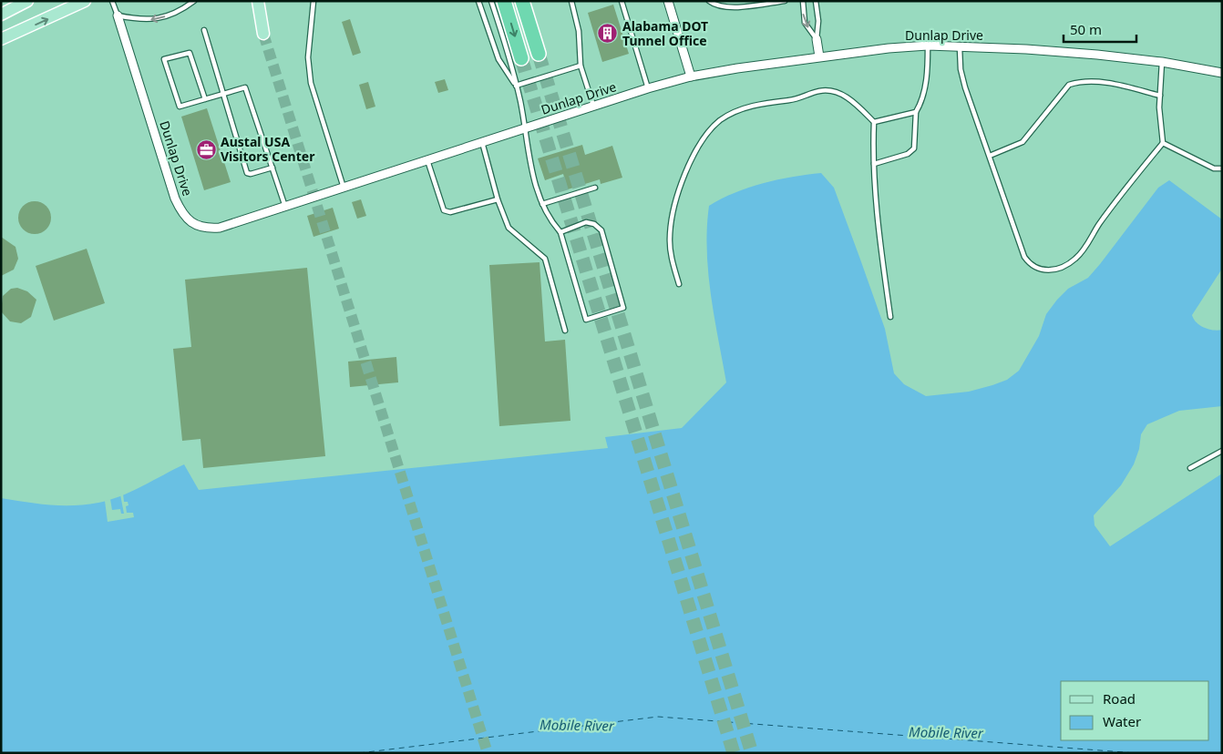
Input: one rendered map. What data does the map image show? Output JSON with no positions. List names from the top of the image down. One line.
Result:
{"streets":{"street":["Dunlap Drive"]},"water":["Mobile River"],"places":{"building":["Alabama DOT Tunnel Office"],"office":["Austal USA Visitors Center"]},"legend":["Road","Water"],"scale_bar":"50 m"}
